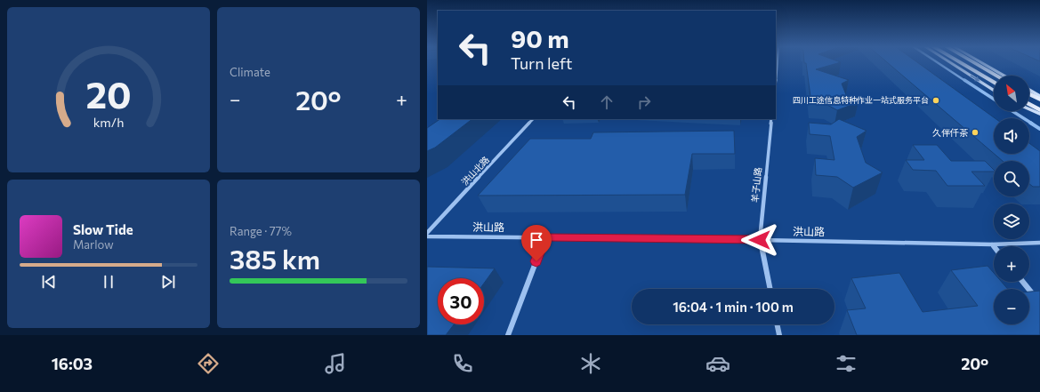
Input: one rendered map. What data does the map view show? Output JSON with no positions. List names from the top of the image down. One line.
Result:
{"streets":{"street":["洪山北路","羊子山路","洪山路"]},"crossings":[["羊子山路","洪山路"]],"places":["四川工途信息特种作业一站式服务平台","久伴仟茶"],"north":"top left","page":{"tile":["Climate",["Range · 77%","385 km"]],"turn":["90 m","Turn left"],"map_buttons":["+","−"],"heat":["−","20°","+"],"song":["Slow Tide","Marlow"],"limit":"30","trip":"16:04 · 1 min · 100 m","tabs":["16:03","20°"],"gauge":["20","km/h"]}}
